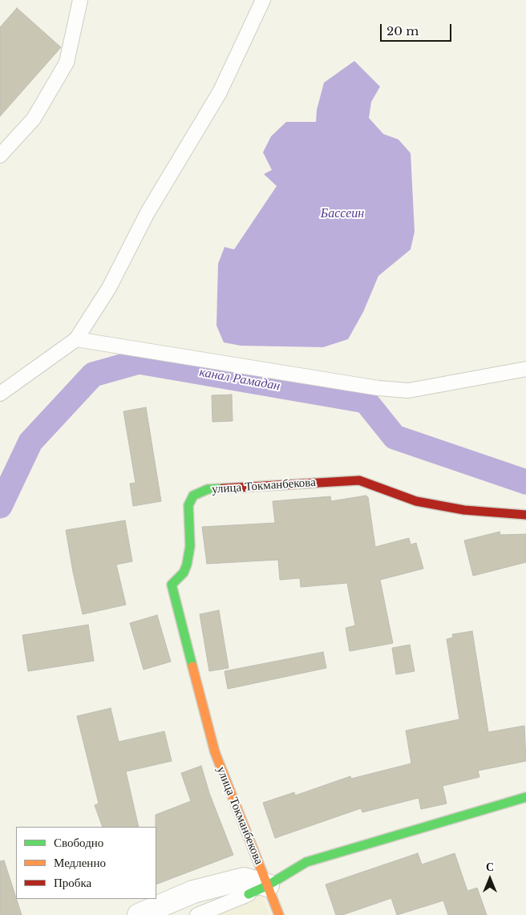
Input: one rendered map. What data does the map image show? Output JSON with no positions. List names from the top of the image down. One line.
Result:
{"streets":{"street":["улица Токманбекова"]},"water":["Бассеин","канал Рамадан"],"legend":["Свободно","Медленно","Пробка"],"scale_bar":"20 m","north":"top"}
